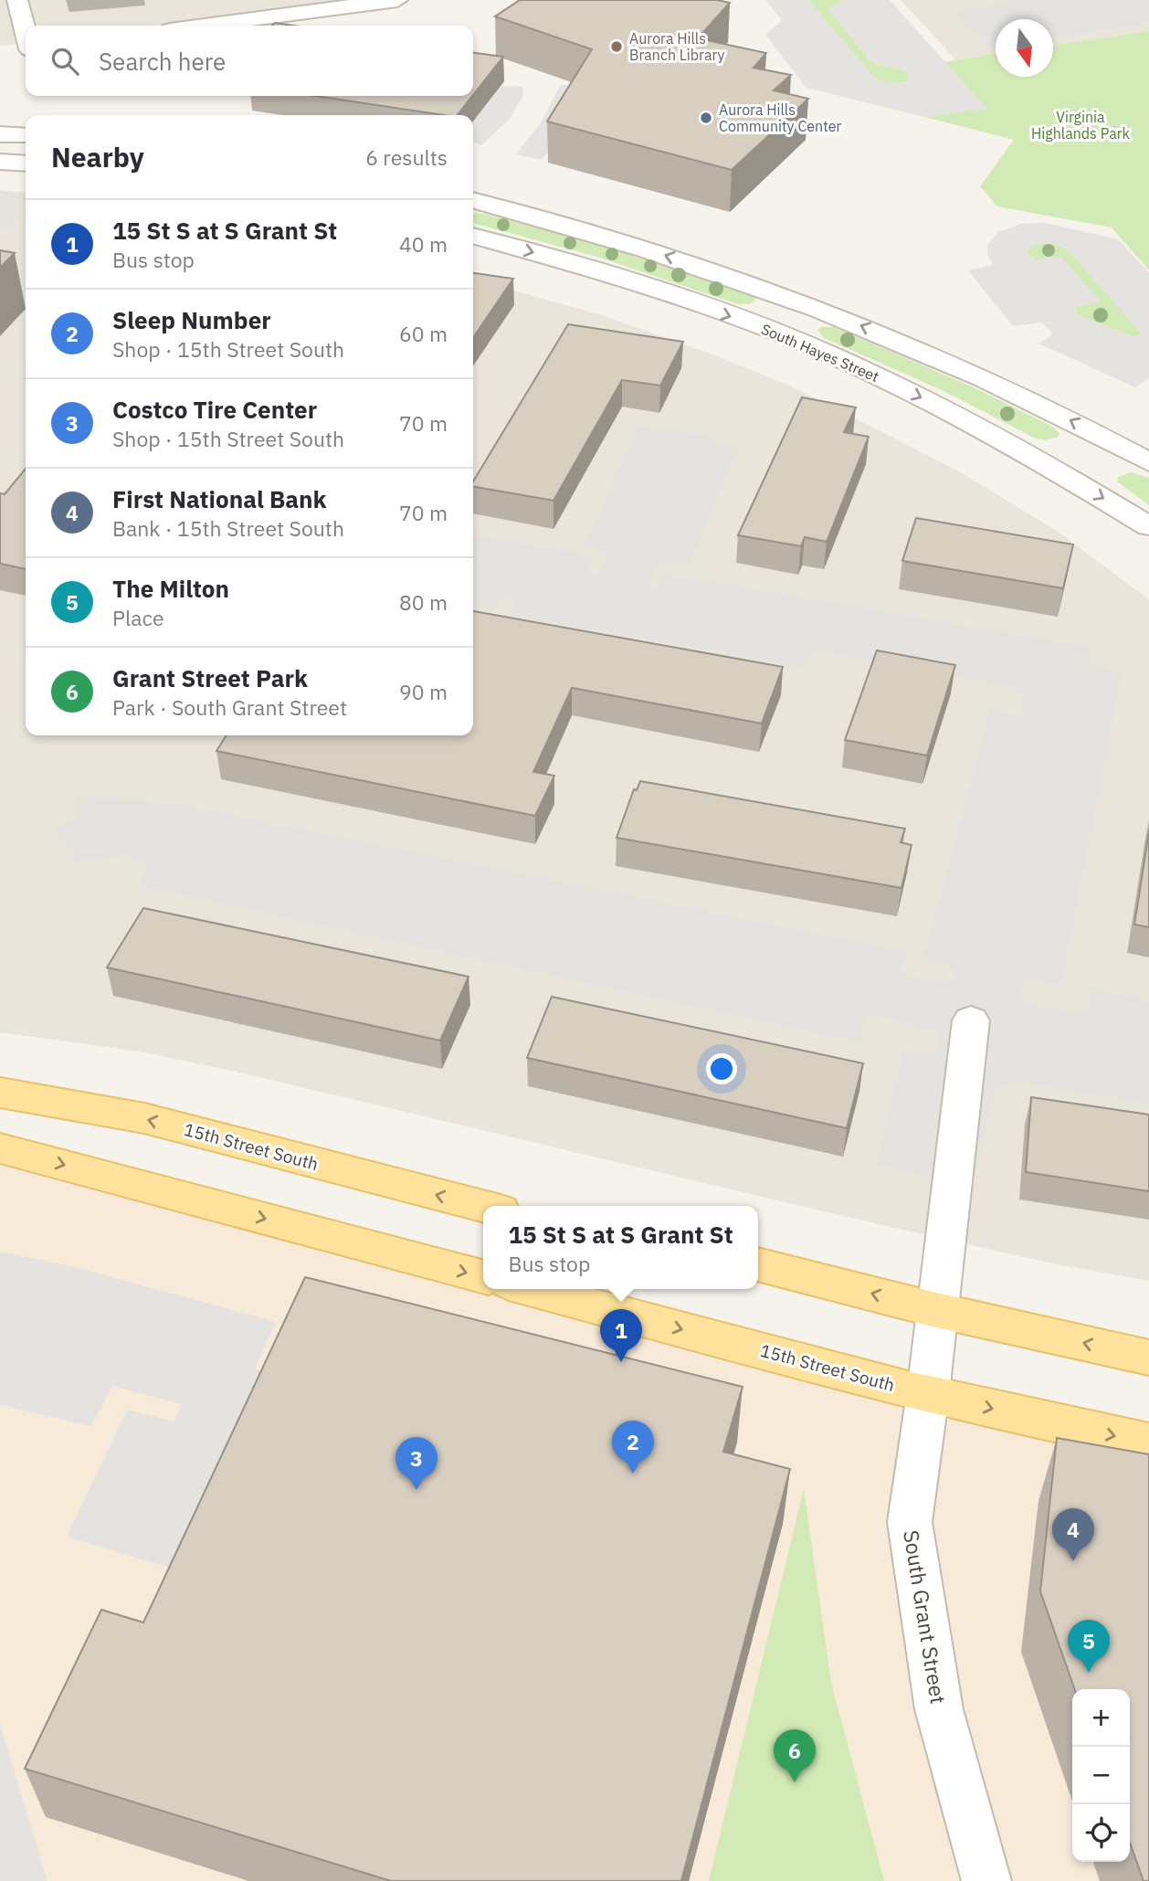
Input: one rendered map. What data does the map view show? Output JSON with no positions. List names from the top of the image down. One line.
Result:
{"streets":{"main road":["15th Street South"],"street":["South Hayes Street","South Grant Street"]},"crossings":[["15th Street South","South Grant Street"]],"parks":["Virginia Highlands Park"],"places":["Aurora Hills Branch Library","Aurora Hills Community Center"],"north":"bottom","page":{"search":"Search here","heading":["Nearby","6 results"],"list":[{"mark":"1","name":"15 St S at S Grant St","note":"Bus stop","value":"40 m"},{"mark":"2","name":"Sleep Number","note":"Shop · 15th Street South","value":"60 m"},{"mark":"3","name":"Costco Tire Center","note":"Shop · 15th Street South","value":"70 m"},{"mark":"4","name":"First National Bank","note":"Bank · 15th Street South","value":"70 m"},{"mark":"5","name":"The Milton","note":"Place","value":"80 m"},{"mark":"6","name":"Grant Street Park","note":"Park · South Grant Street","value":"90 m"}],"popup":["15 St S at S Grant St","Bus stop"],"pins":["1","2","3","4","5","6"],"map_buttons":["+","−"]}}
